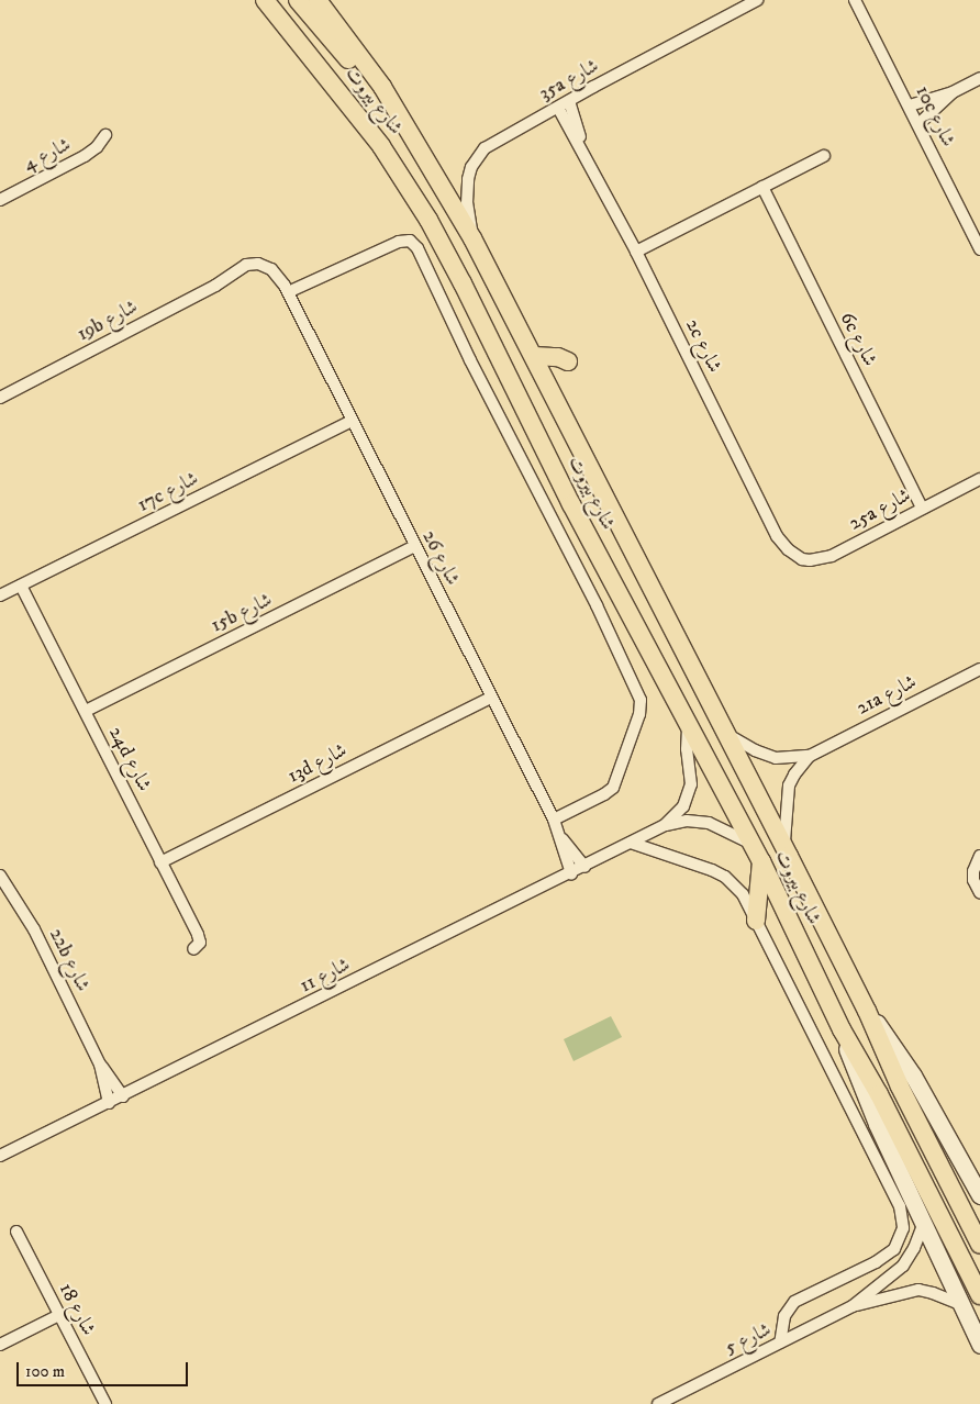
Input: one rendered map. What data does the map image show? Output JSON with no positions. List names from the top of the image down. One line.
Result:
{"streets":{"main road":["شارع بيروت"],"street":["35a شارع","10c شارع","شارع 4","19b شارع","6c شارع","2c شارع","17c شارع","25a شارع","شارع 26","15b شارع","21a شارع","24d شارع","13d شارع","22b شارع","شارع 11","شارع 18","شارع 5"]},"crossings":[["35a شارع","شارع بيروت"],["35a شارع","2c شارع"],["شارع بيروت","21a شارع"],["شارع بيروت","شارع 11"],["شارع بيروت","شارع 5"],["19b شارع","شارع 26"],["6c شارع","25a شارع"],["2c شارع","25a شارع"],["17c شارع","شارع 26"],["17c شارع","24d شارع"],["شارع 26","15b شارع"],["شارع 26","13d شارع"],["شارع 26","شارع 11"],["15b شارع","24d شارع"],["24d شارع","13d شارع"],["22b شارع","شارع 11"]],"scale_bar":"100 m"}
